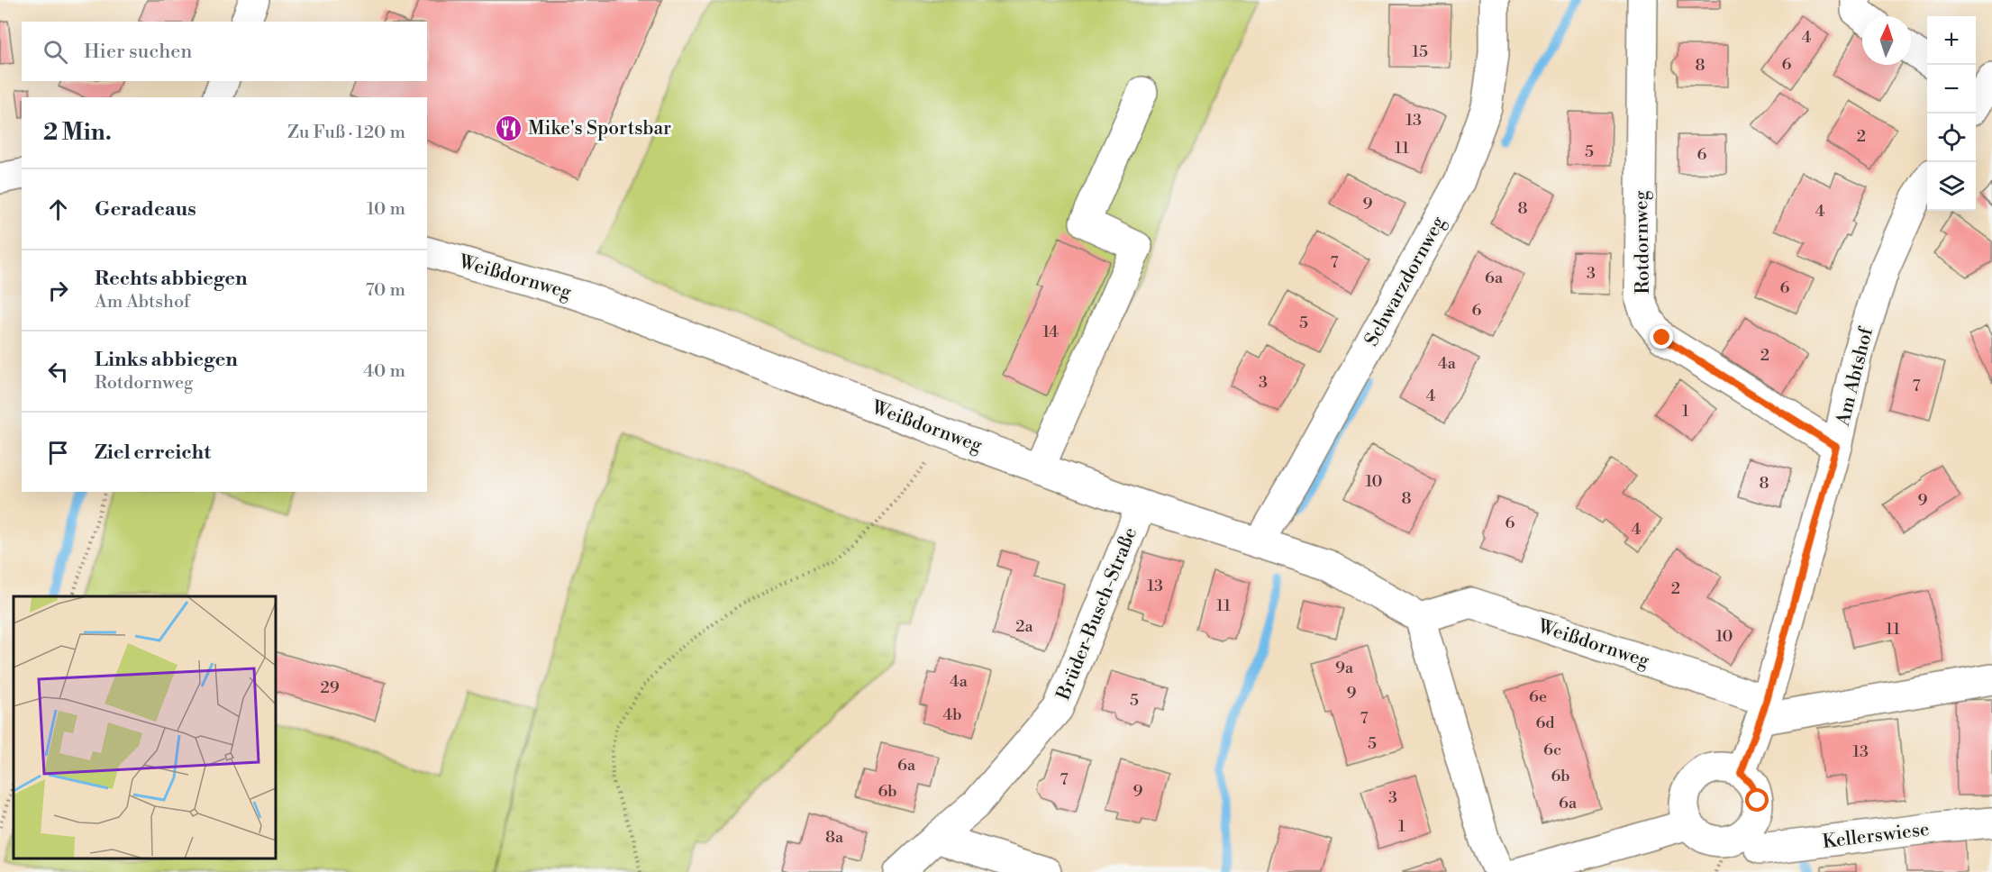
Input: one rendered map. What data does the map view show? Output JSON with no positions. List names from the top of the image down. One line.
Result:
{"streets":{"street":["Rotdornweg","Weißdornweg","Schwarzdornweg","Am Abtshof","Brüder-Busch-Straße","Kellerswiese"]},"crossings":[["Rotdornweg","Am Abtshof"],["Weißdornweg","Schwarzdornweg"],["Weißdornweg","Am Abtshof"],["Weißdornweg","Brüder-Busch-Straße"],["Am Abtshof","Kellerswiese"]],"places":{"restaurant":["Mike's Sportsbar"]},"house_numbers":["4","15","6","8","13","2","11","5","6","9","8","4","7","3","6a","6","6","5","14","2","4a","3","7","4","1","10","8","8","9","6","4","13","2","11","2a","11","10","9a","4a","29","9","6e","5","4b","7","6d","5","6c","13","6a","6b","7","6b","9","3","6a","1","8a"],"north":"top","page":{"map_buttons":["+","−"],"search":"Hier suchen","heading":["2 Min.","Zu Fuß · 120 m"],"list":[["Geradeaus","10 m"],["Rechts abbiegen","Am Abtshof","70 m"],["Links abbiegen","Rotdornweg","40 m"],"Ziel erreicht"]}}
